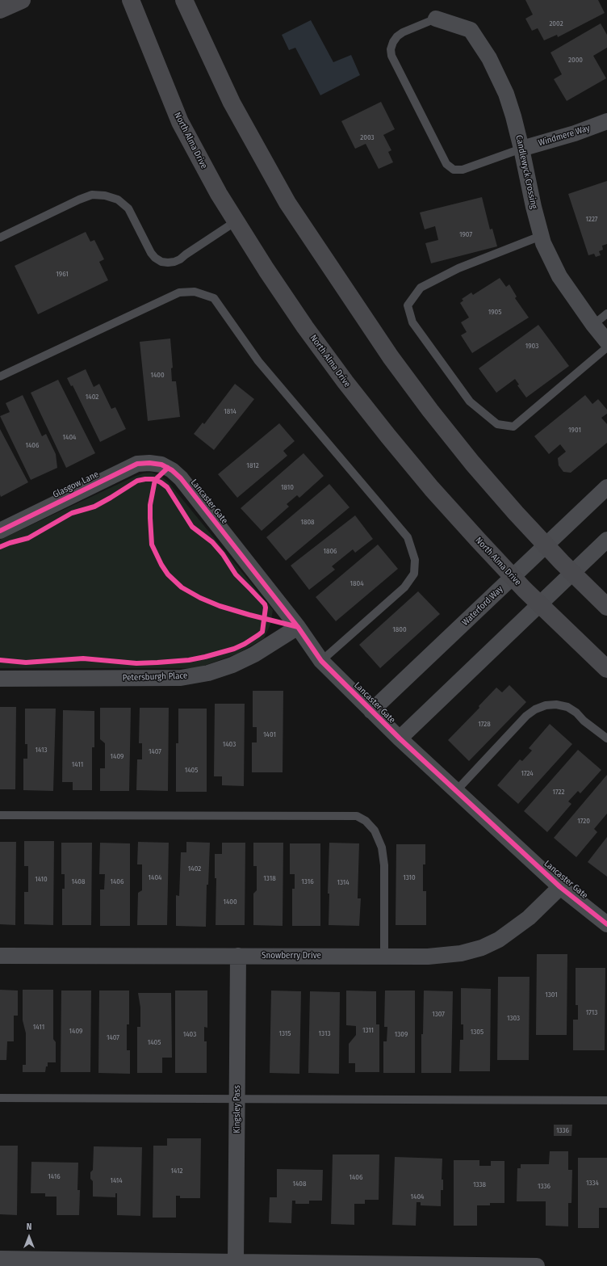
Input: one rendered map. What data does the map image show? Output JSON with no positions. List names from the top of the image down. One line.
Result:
{"streets":{"main road":["North Alma Drive"],"street":["Windmere Way","Candlewyck Crossing","Glasgow Lane","Lancaster Gate","Waterford Way","Petersburgh Place","Snowberry Drive","Kingsley Pass"]},"crossings":[["Windmere Way","Candlewyck Crossing"],["North Alma Drive","Waterford Way"],["Glasgow Lane","Lancaster Gate"],["Lancaster Gate","Waterford Way"],["Lancaster Gate","Petersburgh Place"],["Lancaster Gate","Snowberry Drive"],["Snowberry Drive","Kingsley Pass"]],"house_numbers":["2002","2000","2003","1227","1907","1961","1905","1903","1400","1402","1814","1901","1404","1406","1812","1810","1808","1806","1804","1800","1728","1401","1403","1413","1407","1409","1411","1405","1724","1722","1720","1402","1404","1310","1318","1410","1408","1406","1316","1314","1400","1301","1713","1307","1303","1411","1311","1409","1305","1315","1313","1403","1309","1407","1405","1336","1412","1416","1406","1414","1334","1408","1338","1336","1404"],"north":"top"}
